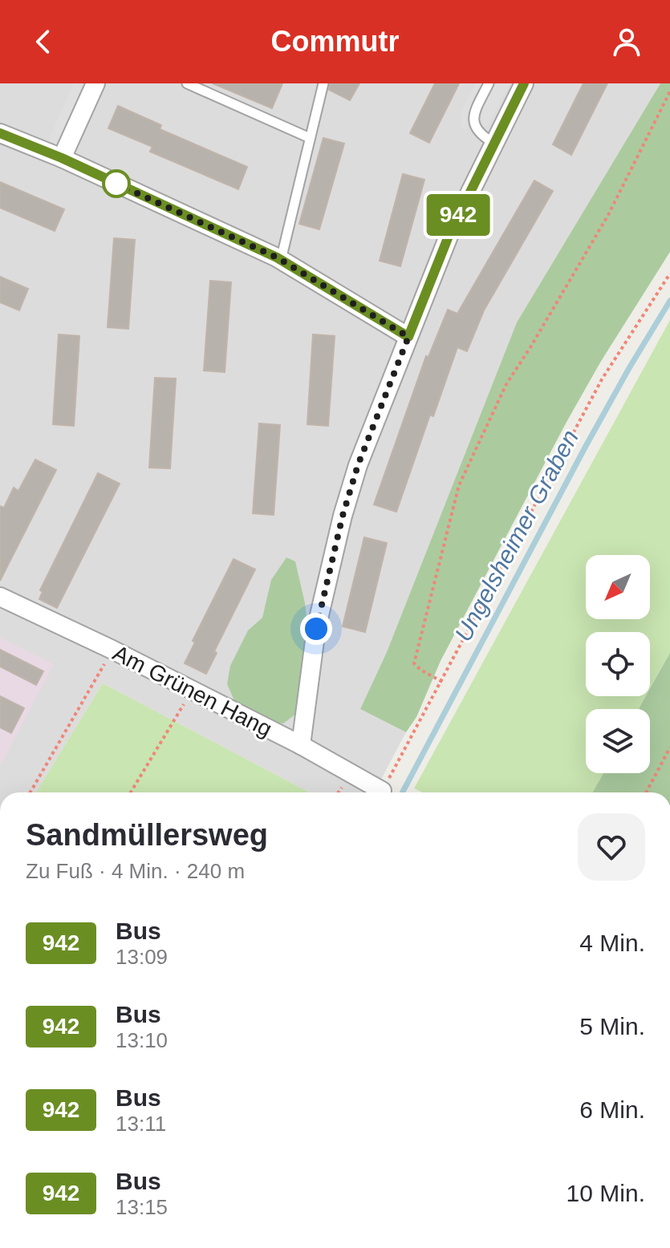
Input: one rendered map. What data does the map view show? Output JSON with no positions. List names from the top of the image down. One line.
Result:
{"streets":{"street":["Am Grünen Hang"]},"water":["Ungelsheimer Graben"],"lines":["bus line 942"],"north":"bottom left","page":{"header":"Commutr","on_map":"942","heading":["Sandmüllersweg","Zu Fuß · 4 Min. · 240 m"],"list":[{"mark":"942","name":"Bus","note":"13:09","value":"4 Min."},{"mark":"942","name":"Bus","note":"13:10","value":"5 Min."},{"mark":"942","name":"Bus","note":"13:11","value":"6 Min."},{"mark":"942","name":"Bus","note":"13:15","value":"10 Min."}]}}
